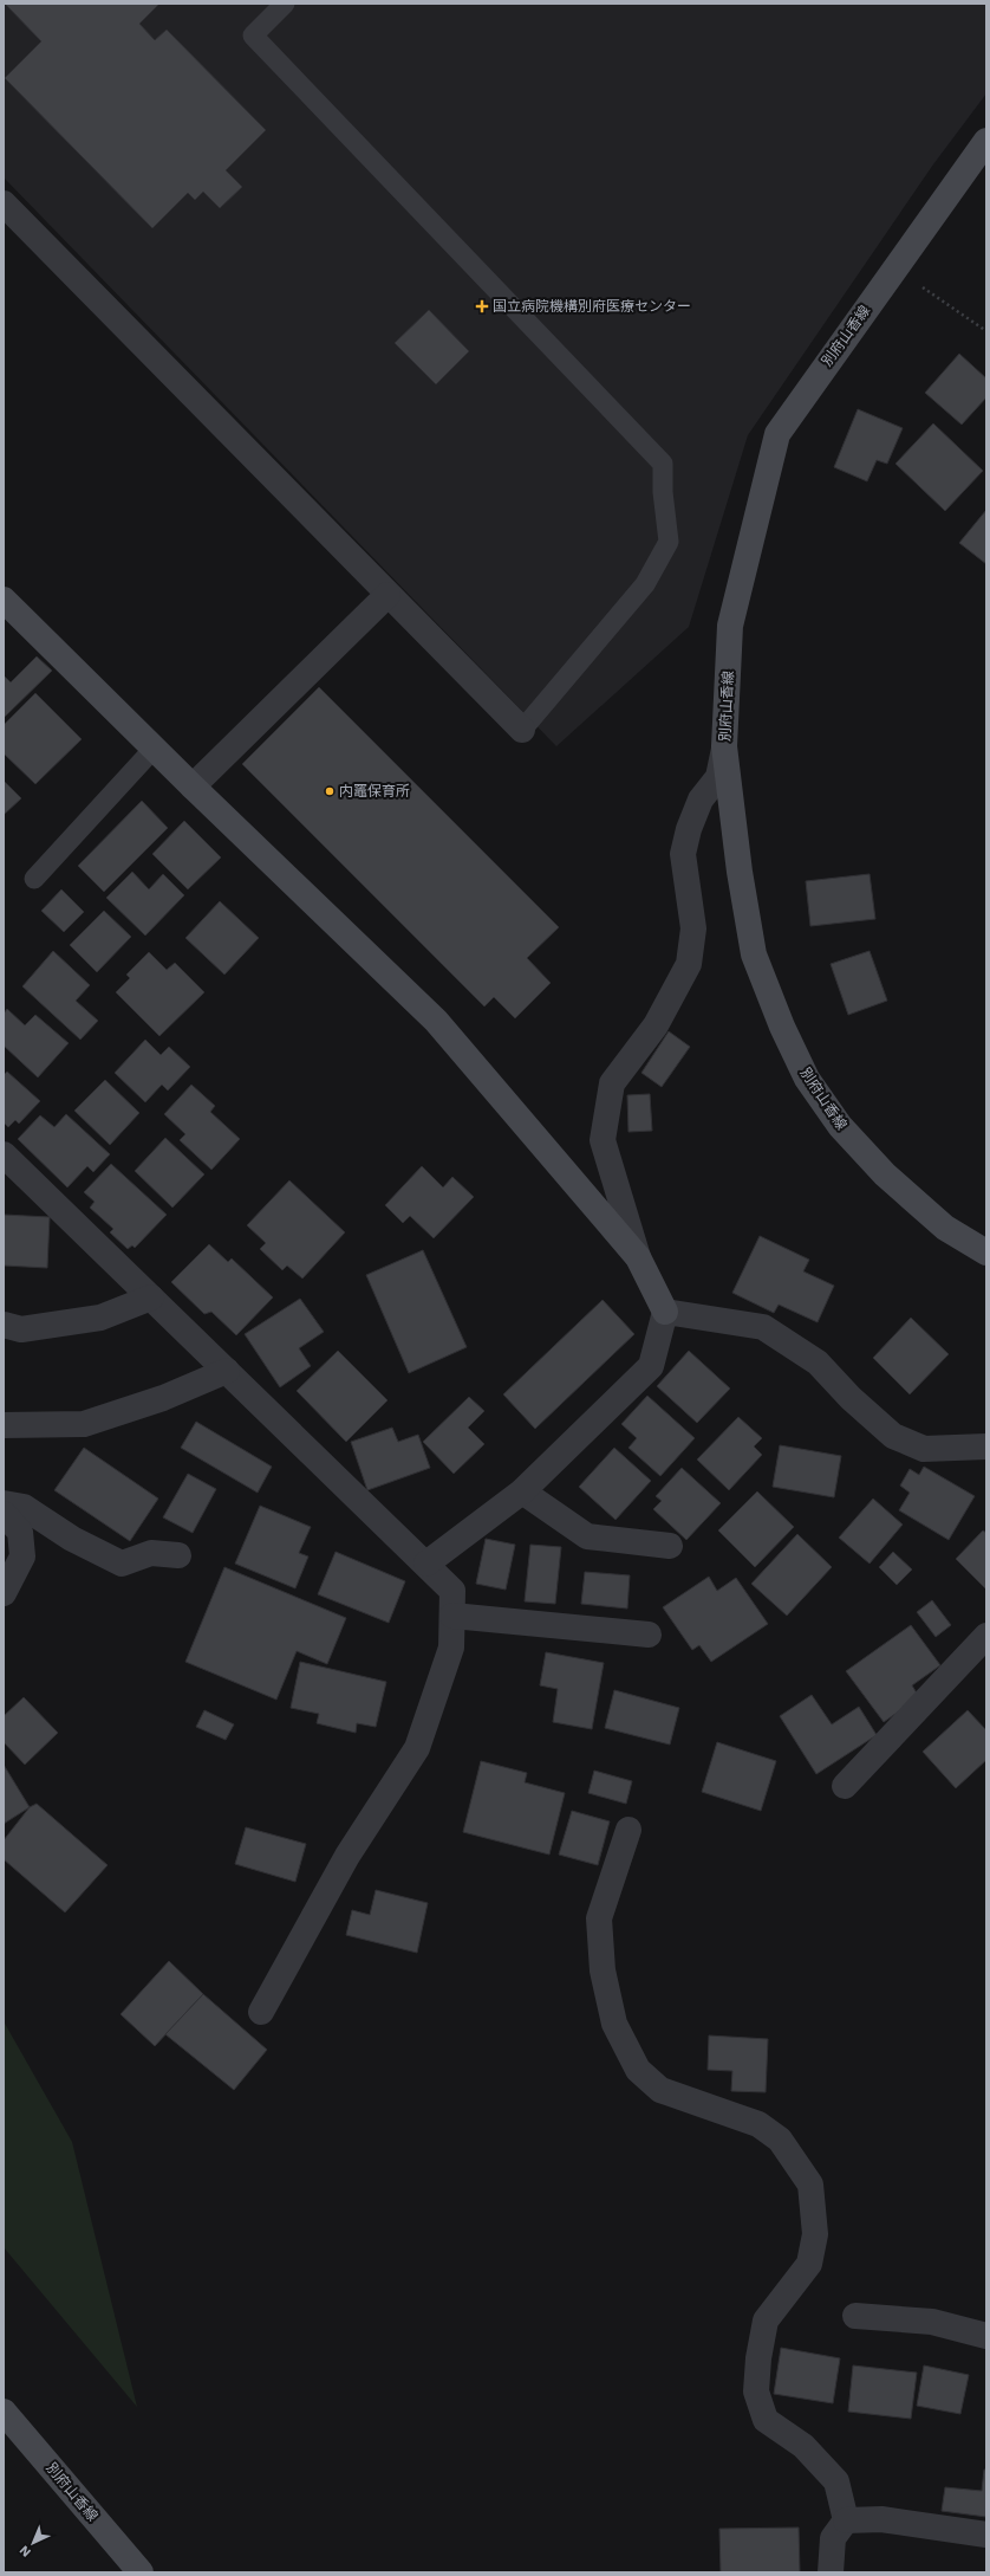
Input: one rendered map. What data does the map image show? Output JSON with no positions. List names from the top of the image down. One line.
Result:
{"streets":{"main road":["別府山香線"]},"places":{"health":["国立病院機構別府医療センター"],"other":["内竈保育所"]},"north":"bottom left"}
